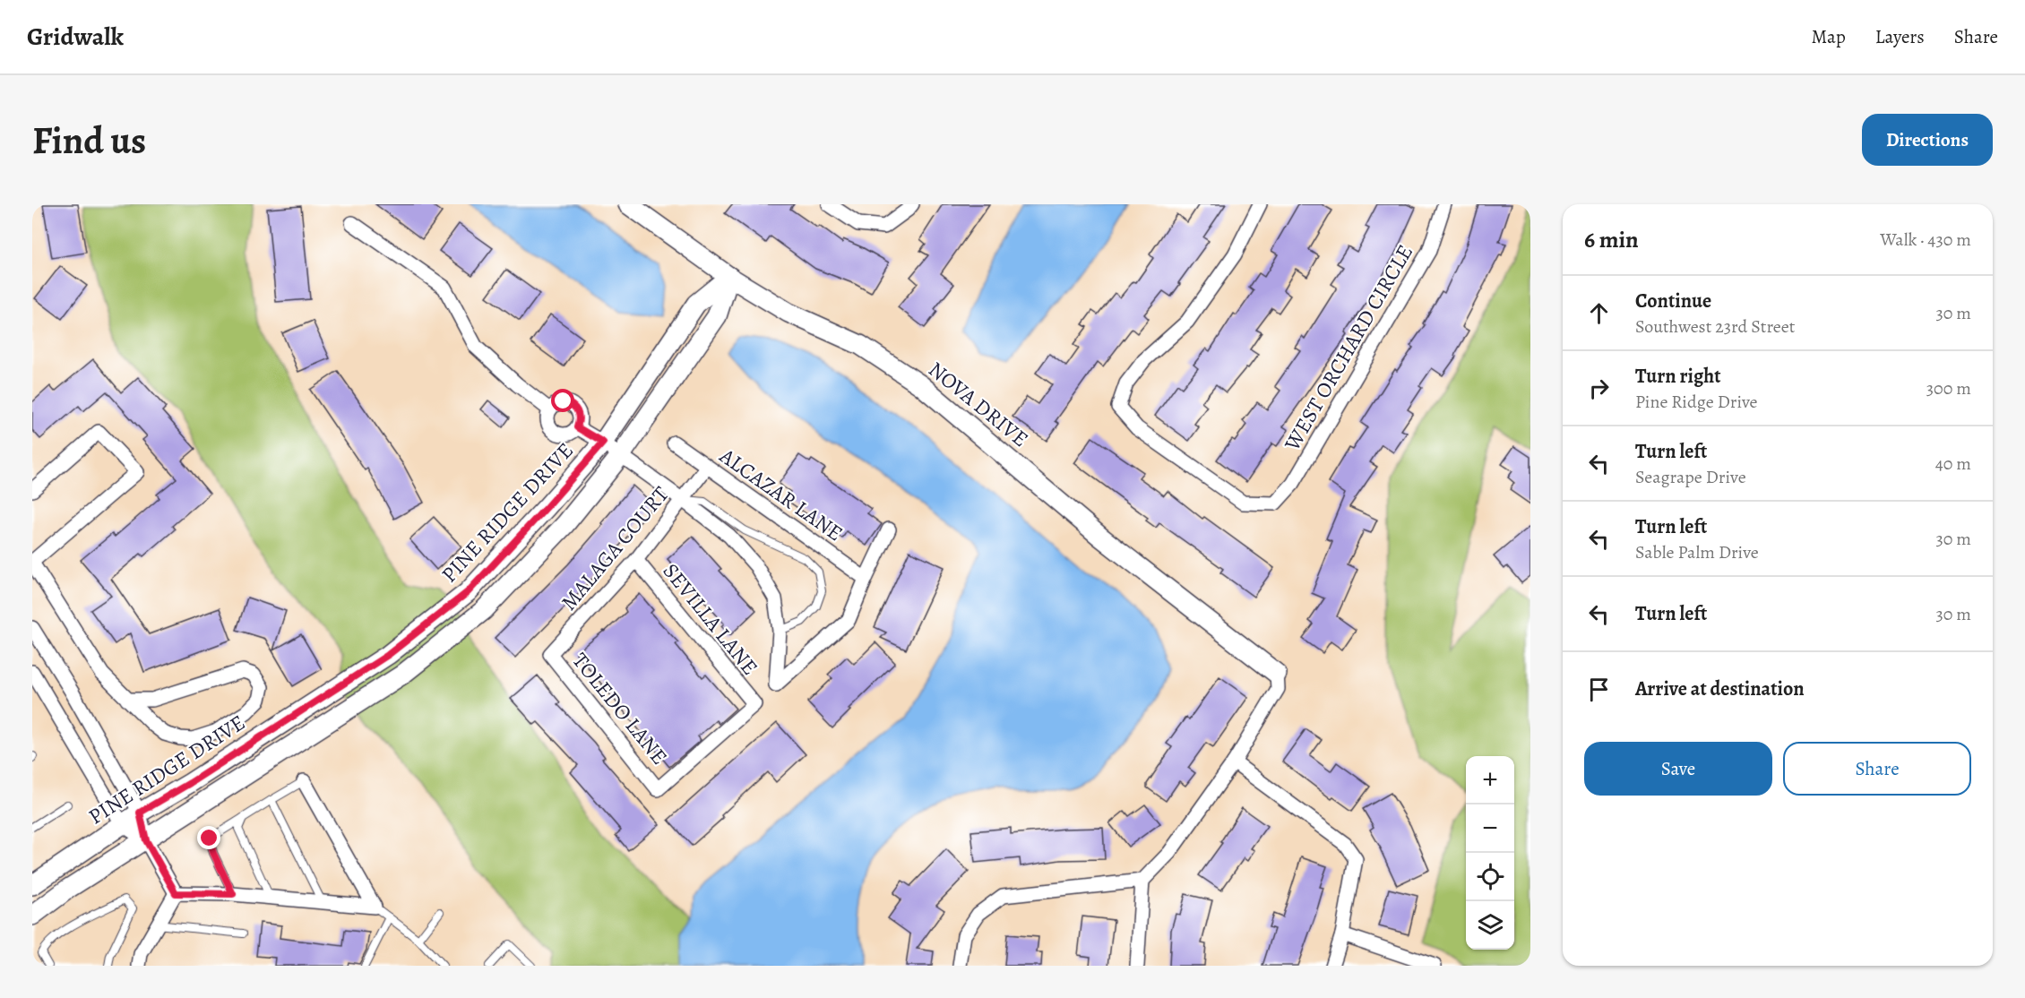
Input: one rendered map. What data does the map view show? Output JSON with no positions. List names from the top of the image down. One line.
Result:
{"streets":{"street":["WEST ORCHARD CIRCLE","NOVA DRIVE","ALCAZAR LANE","PINE RIDGE DRIVE","MALAGA COURT","SEVILLA LANE","TOLEDO LANE"]},"crossings":[["NOVA DRIVE","PINE RIDGE DRIVE"],["ALCAZAR LANE","MALAGA COURT"],["MALAGA COURT","SEVILLA LANE"],["MALAGA COURT","TOLEDO LANE"],["SEVILLA LANE","TOLEDO LANE"]],"page":{"header":"Gridwalk","nav":["Map","Layers","Share"],"buttons":["Directions",["Save","Share"]],"title":"Find us","heading":["6 min","Walk · 430 m"],"list":[["Continue","Southwest 23rd Street","30 m"],["Turn right","Pine Ridge Drive","300 m"],["Turn left","Seagrape Drive","40 m"],["Turn left","Sable Palm Drive","30 m"],["Turn left","30 m"],"Arrive at destination"],"map_buttons":["+","−"]}}
